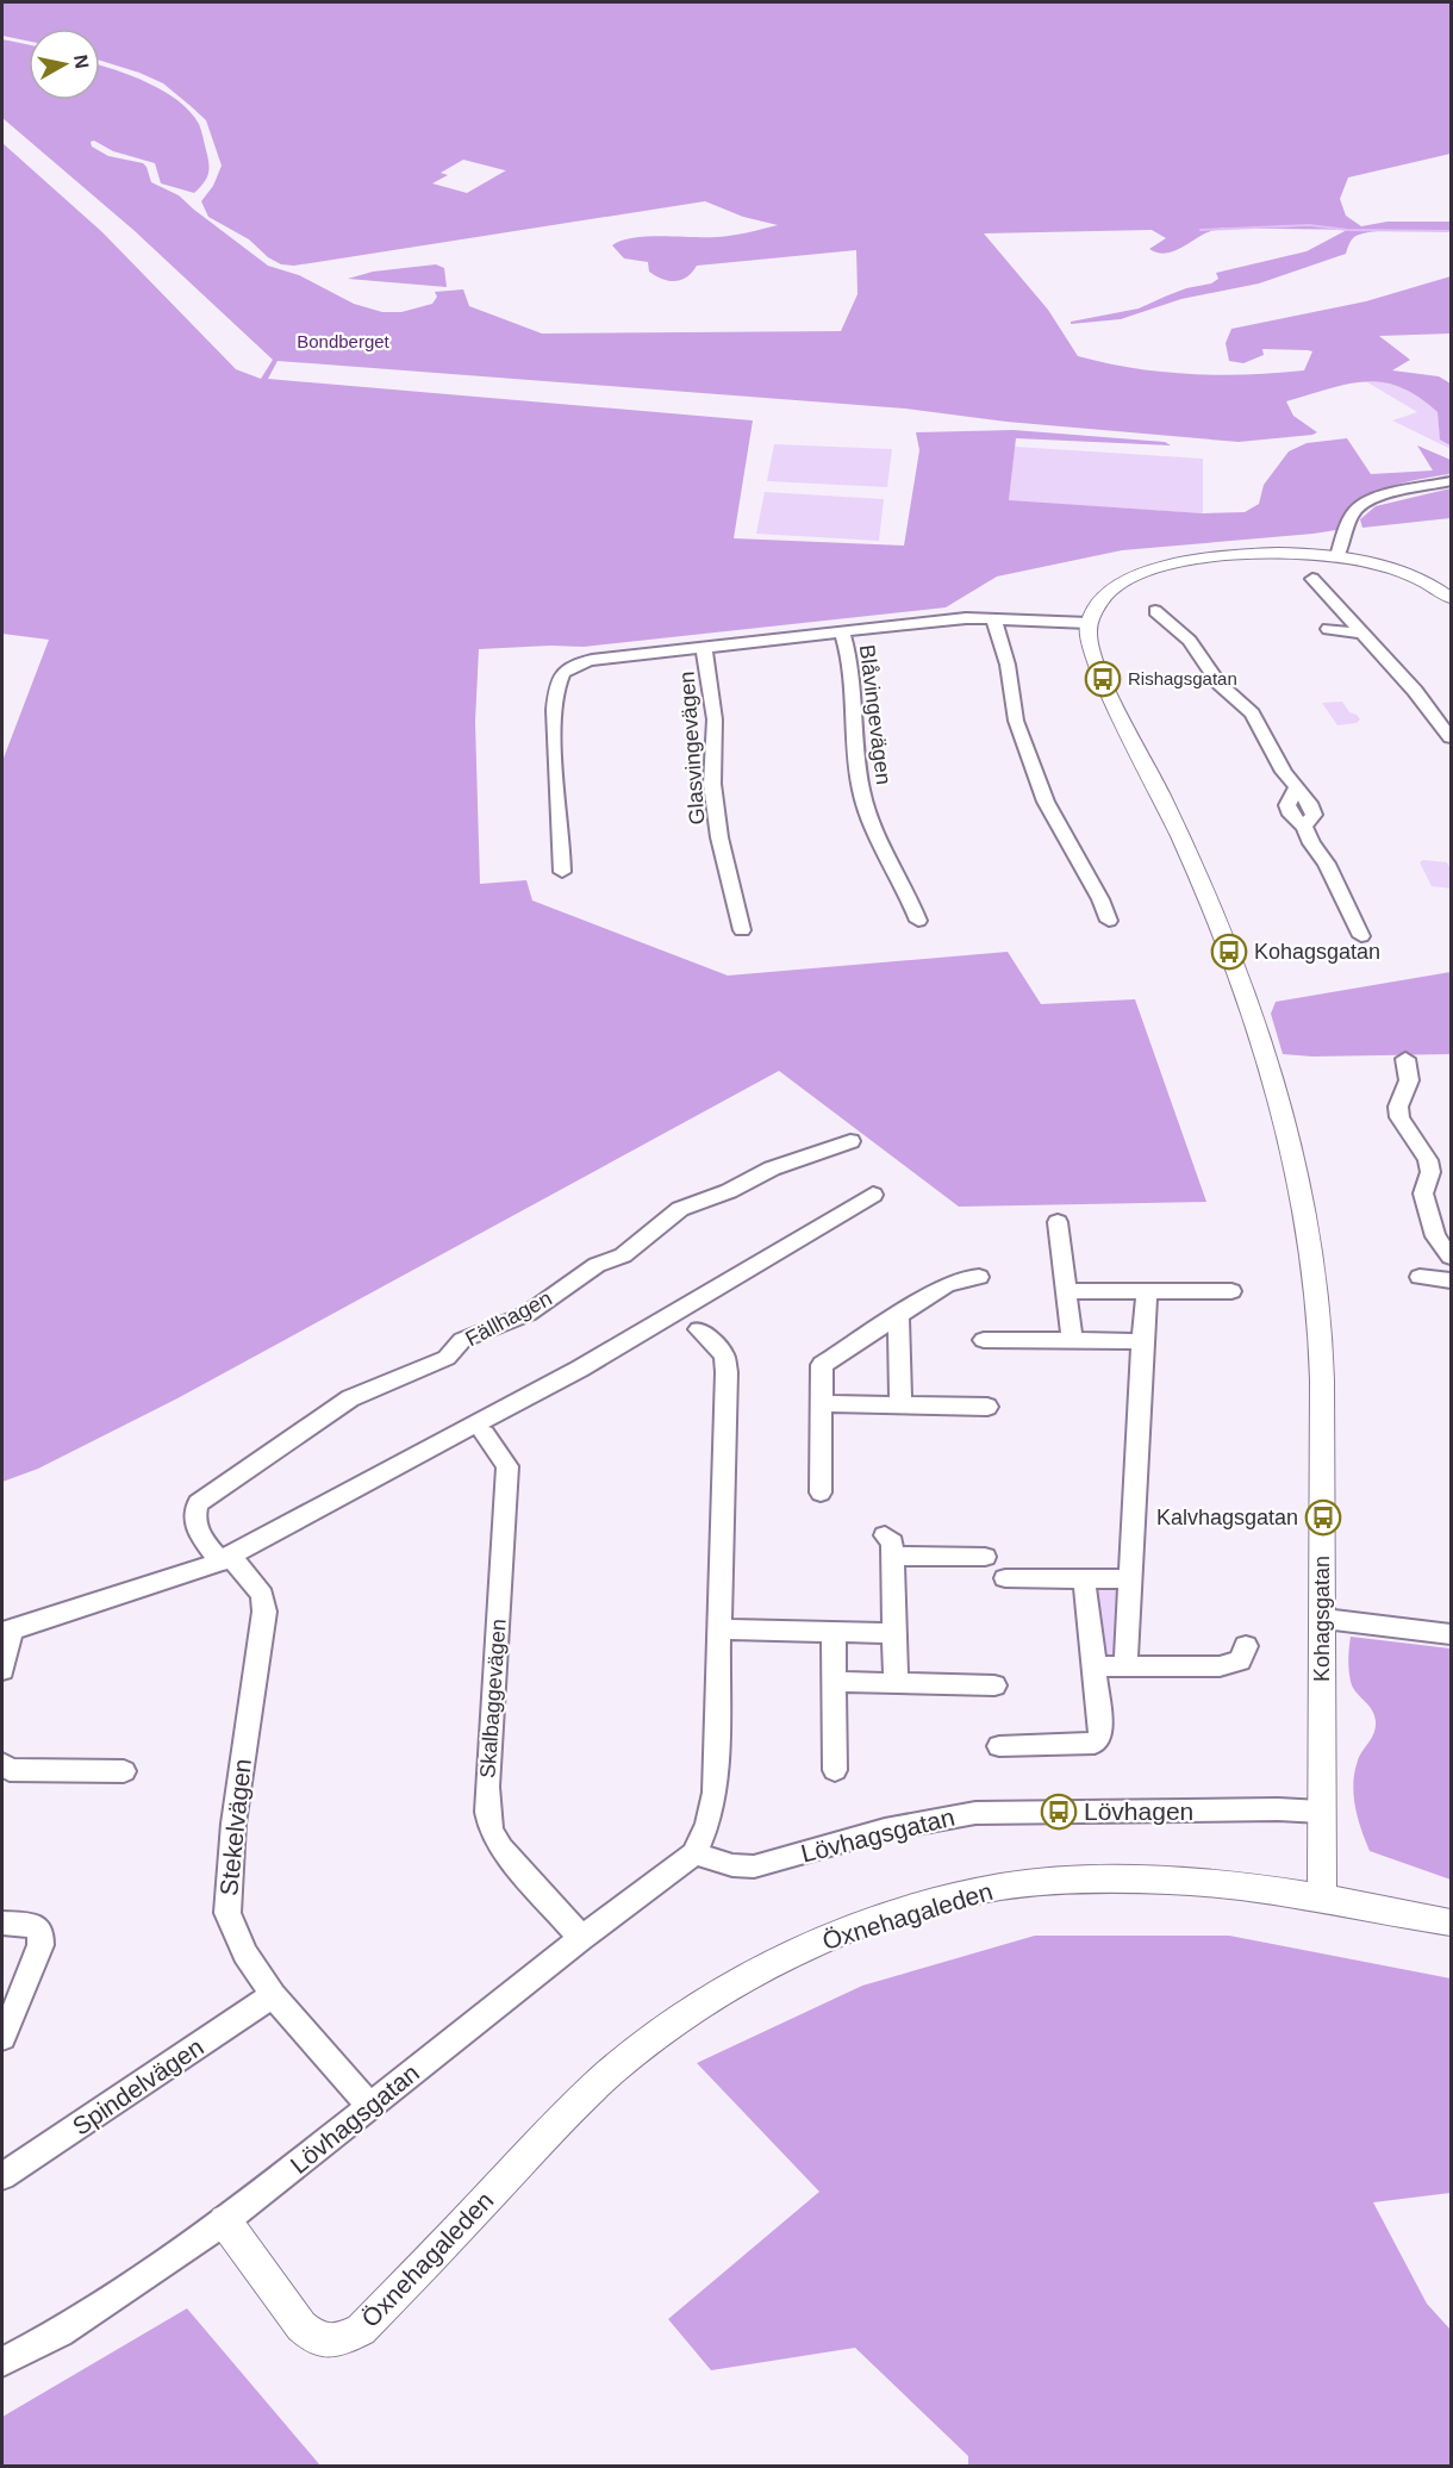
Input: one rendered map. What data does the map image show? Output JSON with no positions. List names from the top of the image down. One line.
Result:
{"streets":{"street":["Blåvingevägen","Glasvingevägen","Fällhagen","Kohagsgatan","Skalbaggevägen","Stekelvägen","Lövhagsgatan","Öxnehagaleden","Spindelvägen"]},"crossings":[["Fällhagen","Stekelvägen"],["Kohagsgatan","Lövhagsgatan"],["Kohagsgatan","Öxnehagaleden"],["Skalbaggevägen","Lövhagsgatan"],["Stekelvägen","Lövhagsgatan"],["Stekelvägen","Spindelvägen"],["Lövhagsgatan","Öxnehagaleden"]],"parks":["Bondberget"],"places":{"bus stop":["Rishagsgatan","Kohagsgatan","Kalvhagsgatan","Lövhagen"]},"north":"right"}
